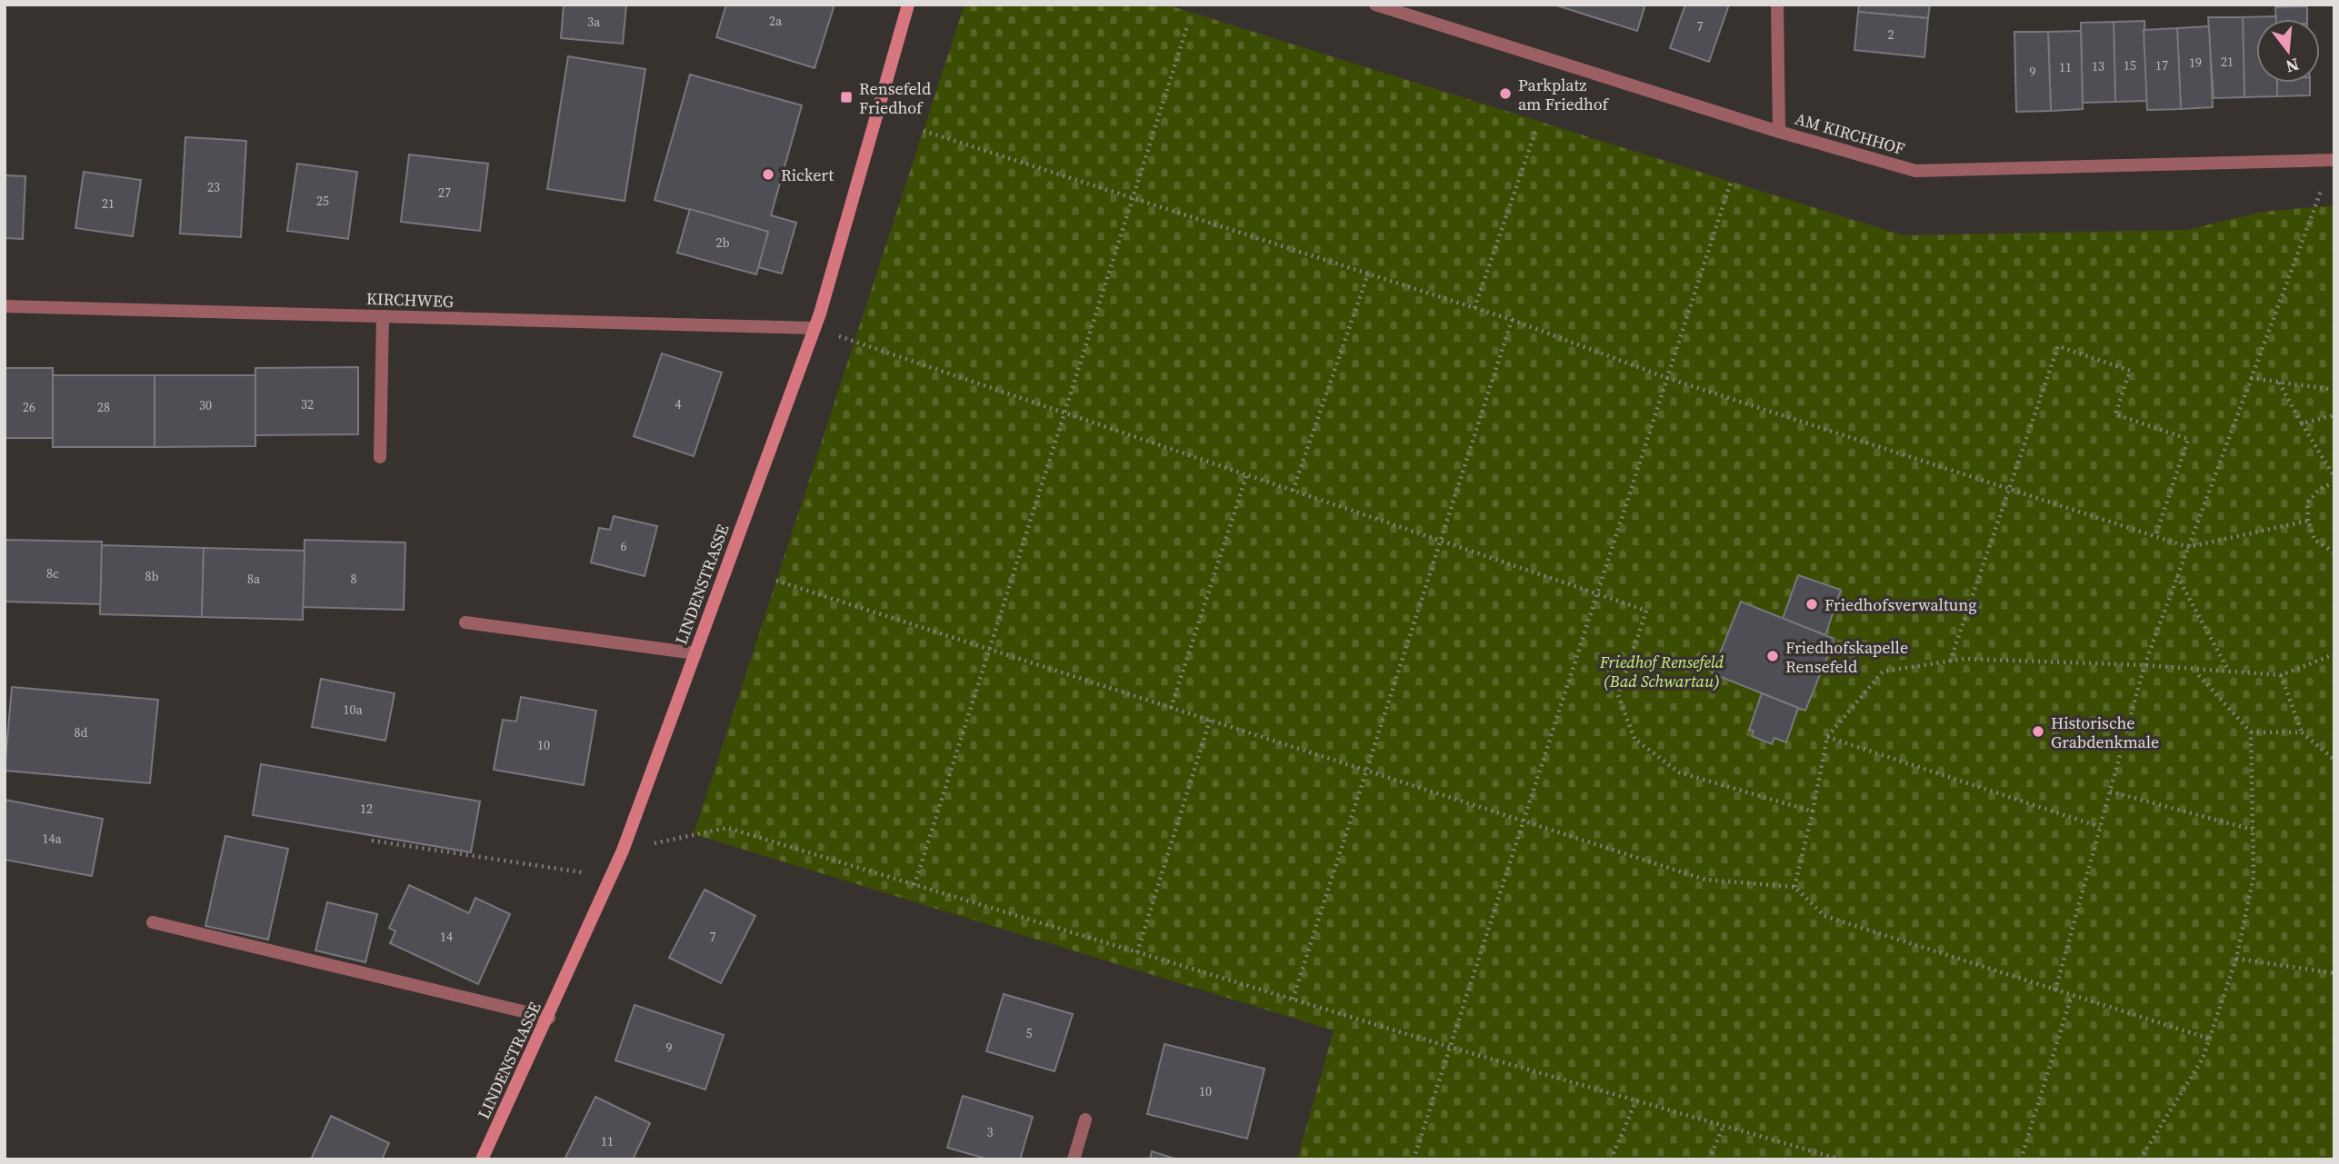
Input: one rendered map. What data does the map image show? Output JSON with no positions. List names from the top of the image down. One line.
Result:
{"streets":{"street":["AM KIRCHHOF","KIRCHWEG","LINDENSTRASSE"]},"crossings":[["KIRCHWEG","LINDENSTRASSE"]],"parks":["Friedhof Rensefeld (Bad Schwartau)"],"places":{"other":["Parkplatz am Friedhof","Rickert","Friedhofsverwaltung","Friedhofskapelle Rensefeld","Historische Grabdenkmale"],"transit":["Rensefeld Friedhof"]},"house_numbers":["2a","3a","7","2","21","19","15","17","13","11","9","23","27","25","21","2b","32","4","30","26","28","6","8c","8b","8a","8","10a","8d","10","12","14a","14","7","5","9","10","3","11"],"north":"bottom"}
